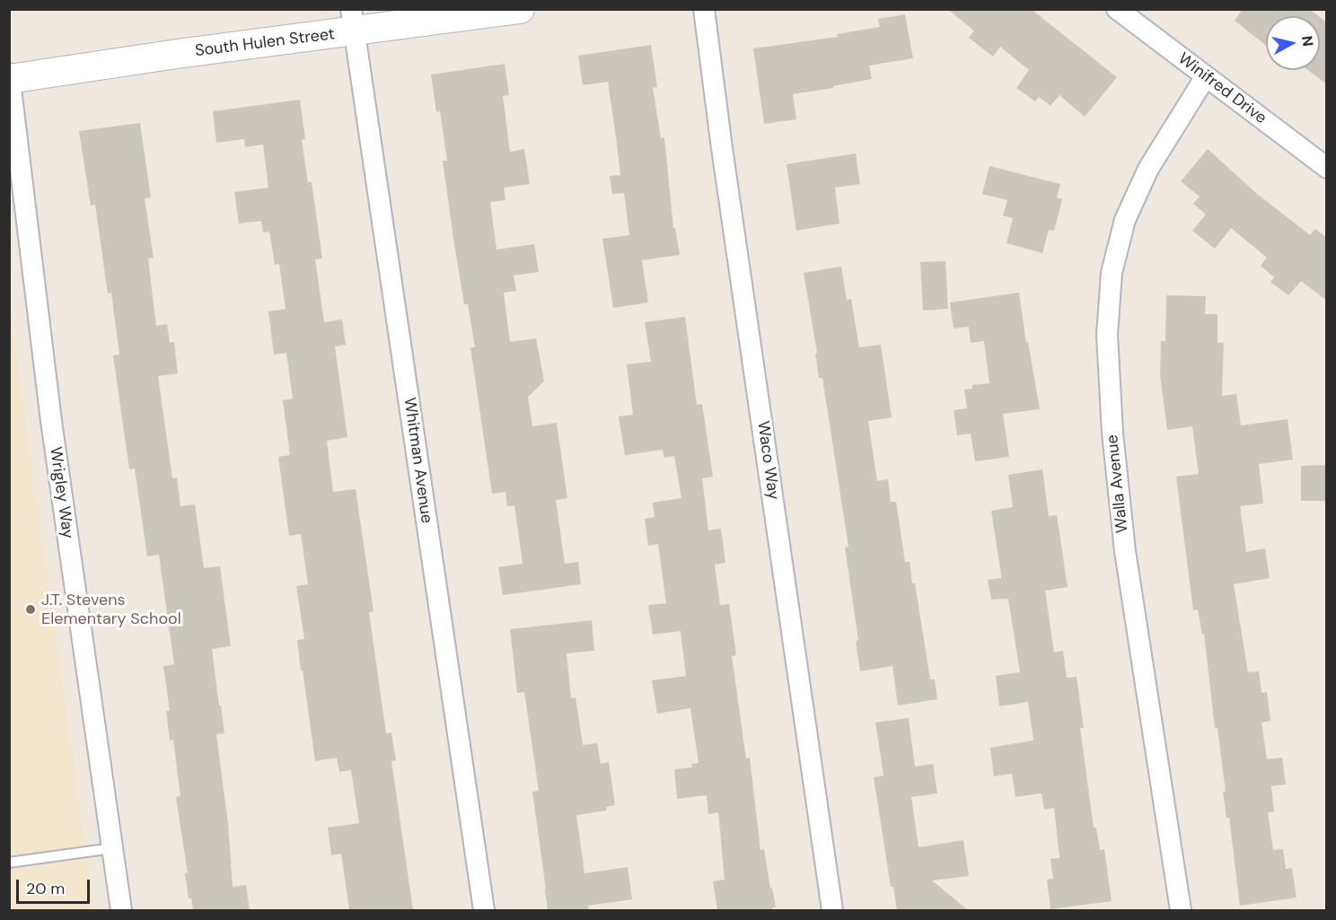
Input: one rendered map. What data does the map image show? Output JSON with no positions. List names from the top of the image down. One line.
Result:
{"streets":{"main road":["South Hulen Street"],"street":["Winifred Drive","Whitman Avenue","Waco Way","Walla Avenue","Wrigley Way"]},"crossings":[["South Hulen Street","Whitman Avenue"],["South Hulen Street","Wrigley Way"],["Winifred Drive","Walla Avenue"]],"places":["J.T. Stevens Elementary School"],"scale_bar":"20 m","north":"right"}
